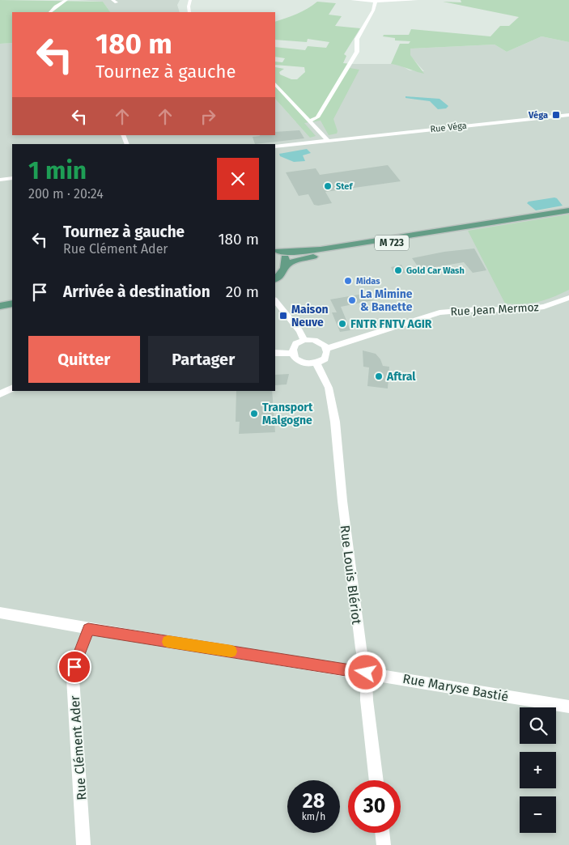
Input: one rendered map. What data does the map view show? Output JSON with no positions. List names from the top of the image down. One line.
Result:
{"streets":{"main road":["M 723"],"street":["Rue Véga","Rue Jean Mermoz","Rue Louis Blériot","Rue Maryse Bastié","Rue Clément Ader"]},"crossings":[["Rue Jean Mermoz","Rue Louis Blériot"],["Rue Louis Blériot","Rue Maryse Bastié"],["Rue Maryse Bastié","Rue Clément Ader"]],"places":{"transit":["Véga","Maison Neuve"],"other":["Stef","Gold Car Wash","Midas","La Mimine & Banette","FNTR FNTV AGIR","Aftral","Transport Malgogne"]},"page":{"turn":["180 m","Tournez à gauche"],"heading":["1 min","200 m · 20:24"],"list":[{"name":"Tournez à gauche","note":"Rue Clément Ader","value":"180 m"},{"name":"Arrivée à destination","value":"20 m"}],"buttons":["Quitter","Partager"],"map_buttons":["+","−"],"speed":"28 km/h","limit":"30"}}
